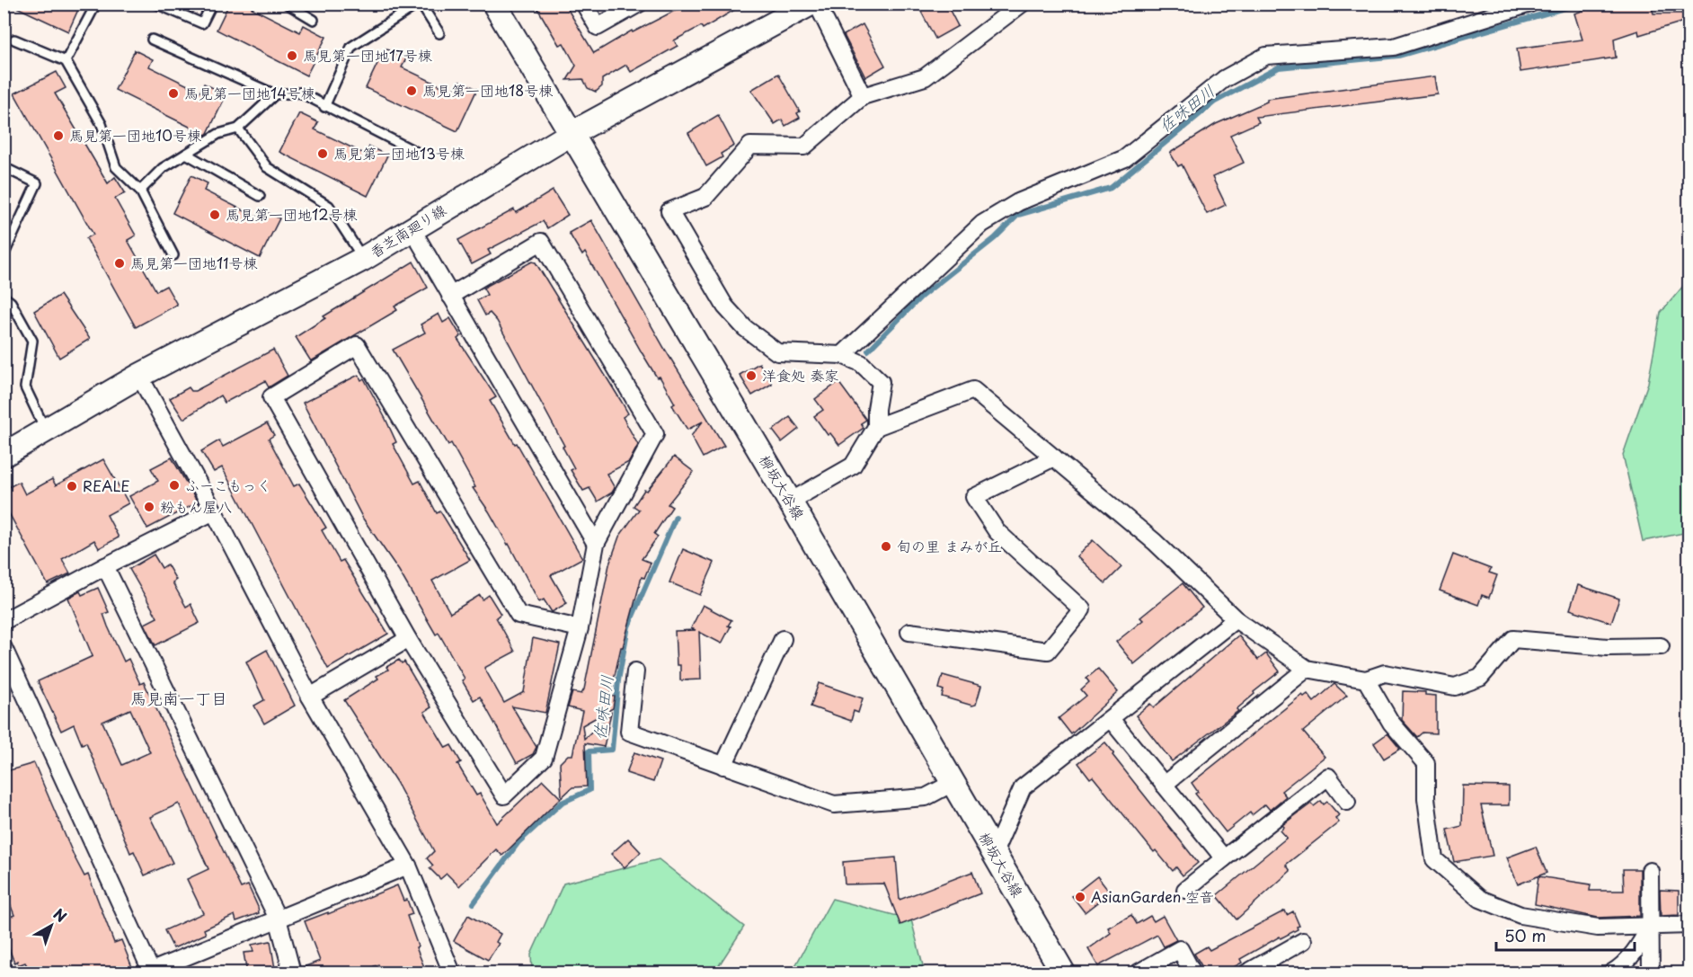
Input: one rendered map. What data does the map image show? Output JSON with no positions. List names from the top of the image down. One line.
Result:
{"streets":{"street":["香芝南廻り線","柳坂大谷線"]},"crossings":[["香芝南廻り線","柳坂大谷線"]],"districts":["馬見南一丁目"],"water":["佐味田川"],"places":["馬見第一団地17号棟","馬見第一団地18号棟","馬見第一団地14号棟","馬見第一団地10号棟","馬見第一団地13号棟","馬見第一団地12号棟","馬見第一団地11号棟","洋食処 奏家","ふーこもっく","REALE","粉もん屋八","旬の里 まみが丘","AsianGarden 空音"],"scale_bar":"50 m","north":"top right"}
